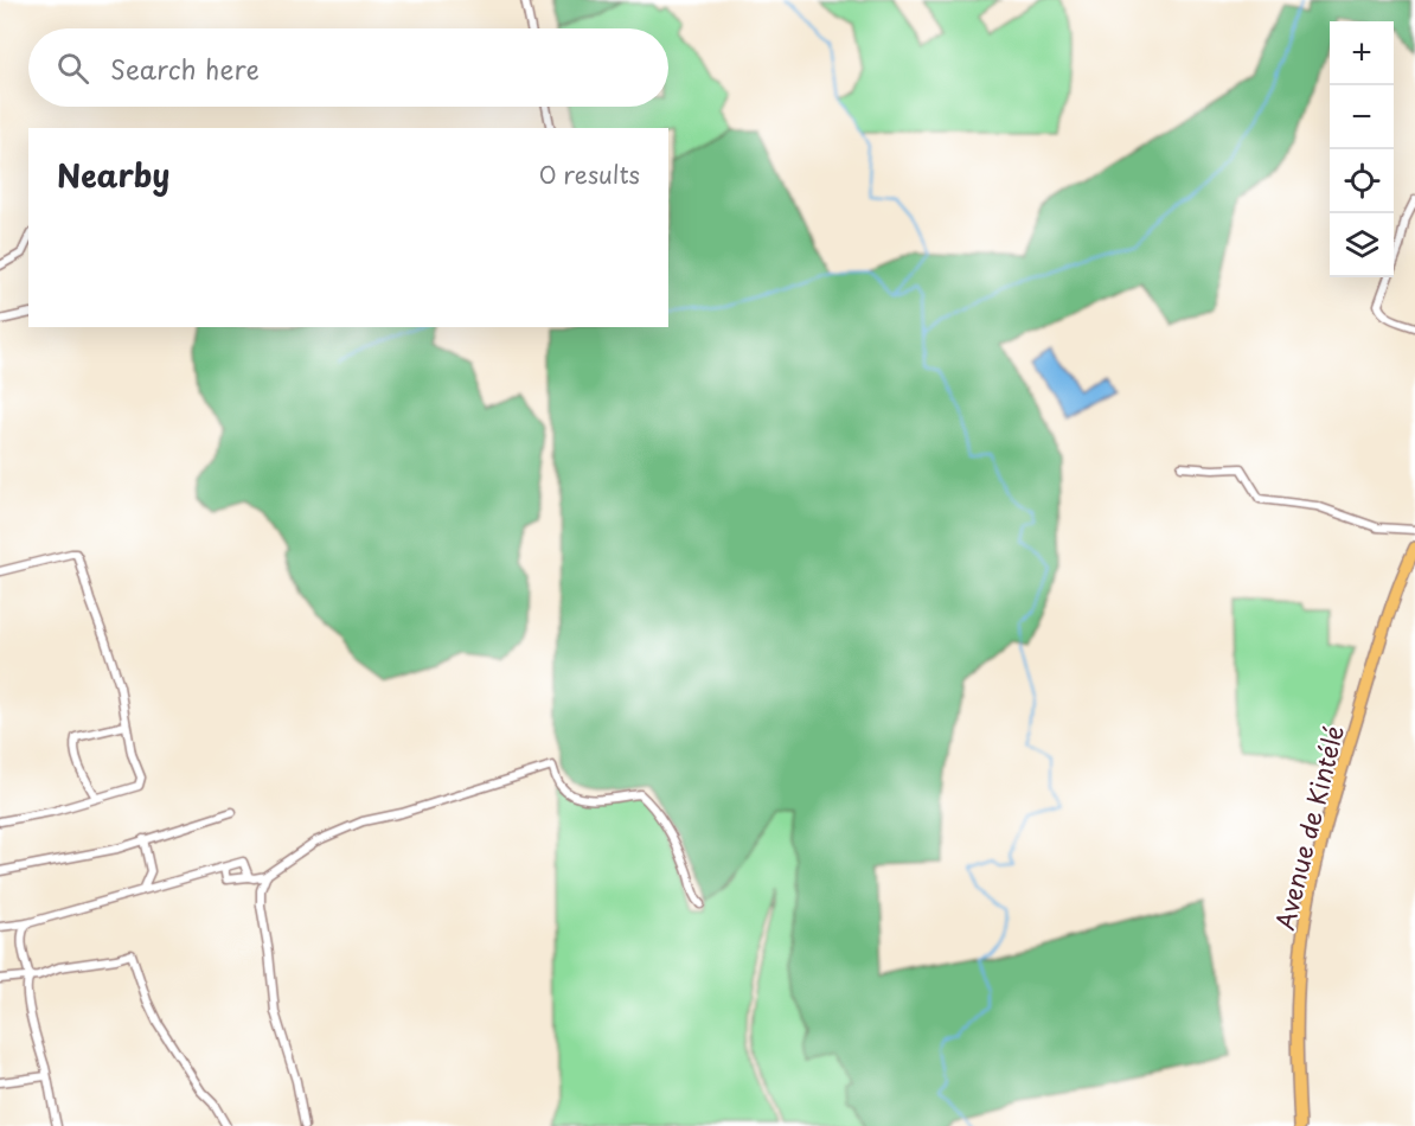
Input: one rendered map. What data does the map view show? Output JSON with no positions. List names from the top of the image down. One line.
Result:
{"streets":{"main road":["Avenue de Kintélé"]},"page":{"map_buttons":["+","−"],"search":"Search here","heading":["Nearby","0 results"]}}
